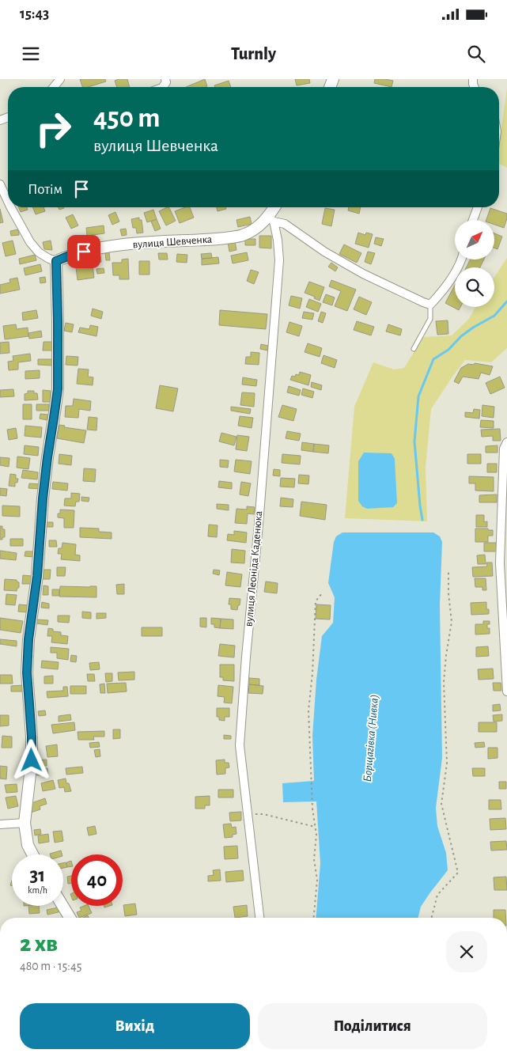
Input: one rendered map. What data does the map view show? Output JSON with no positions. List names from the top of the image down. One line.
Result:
{"streets":{"street":["вулиця Шевченка","вулиця Леоніда Каденюка"]},"crossings":[["вулиця Шевченка","вулиця Леоніда Каденюка"]],"water":["Борщагівка (Нивка)"],"north":"top right","page":{"status":"15:43","header":"Turnly","turn":["450 m","вулиця Шевченка"],"then":"Потім","speed":"31 km/h","limit":"40","heading":["2 хв","480 m · 15:45"],"buttons":["Вихід","Поділитися"]}}
